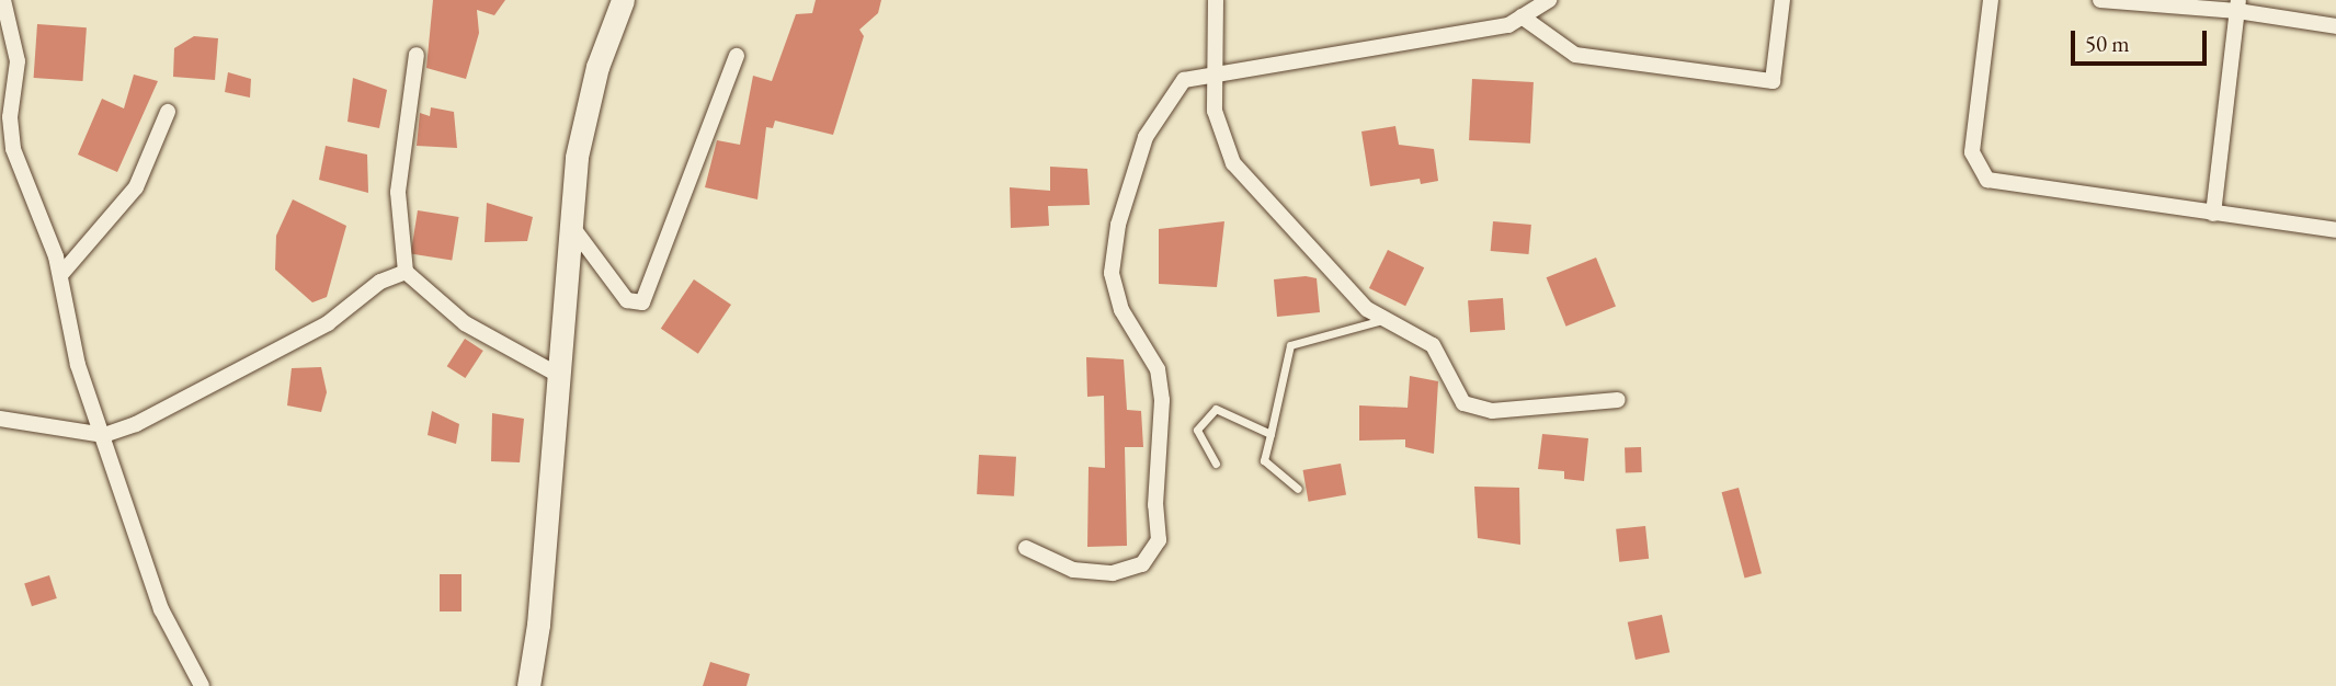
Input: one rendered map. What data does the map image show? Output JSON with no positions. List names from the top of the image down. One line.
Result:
{"scale_bar":"50 m"}
